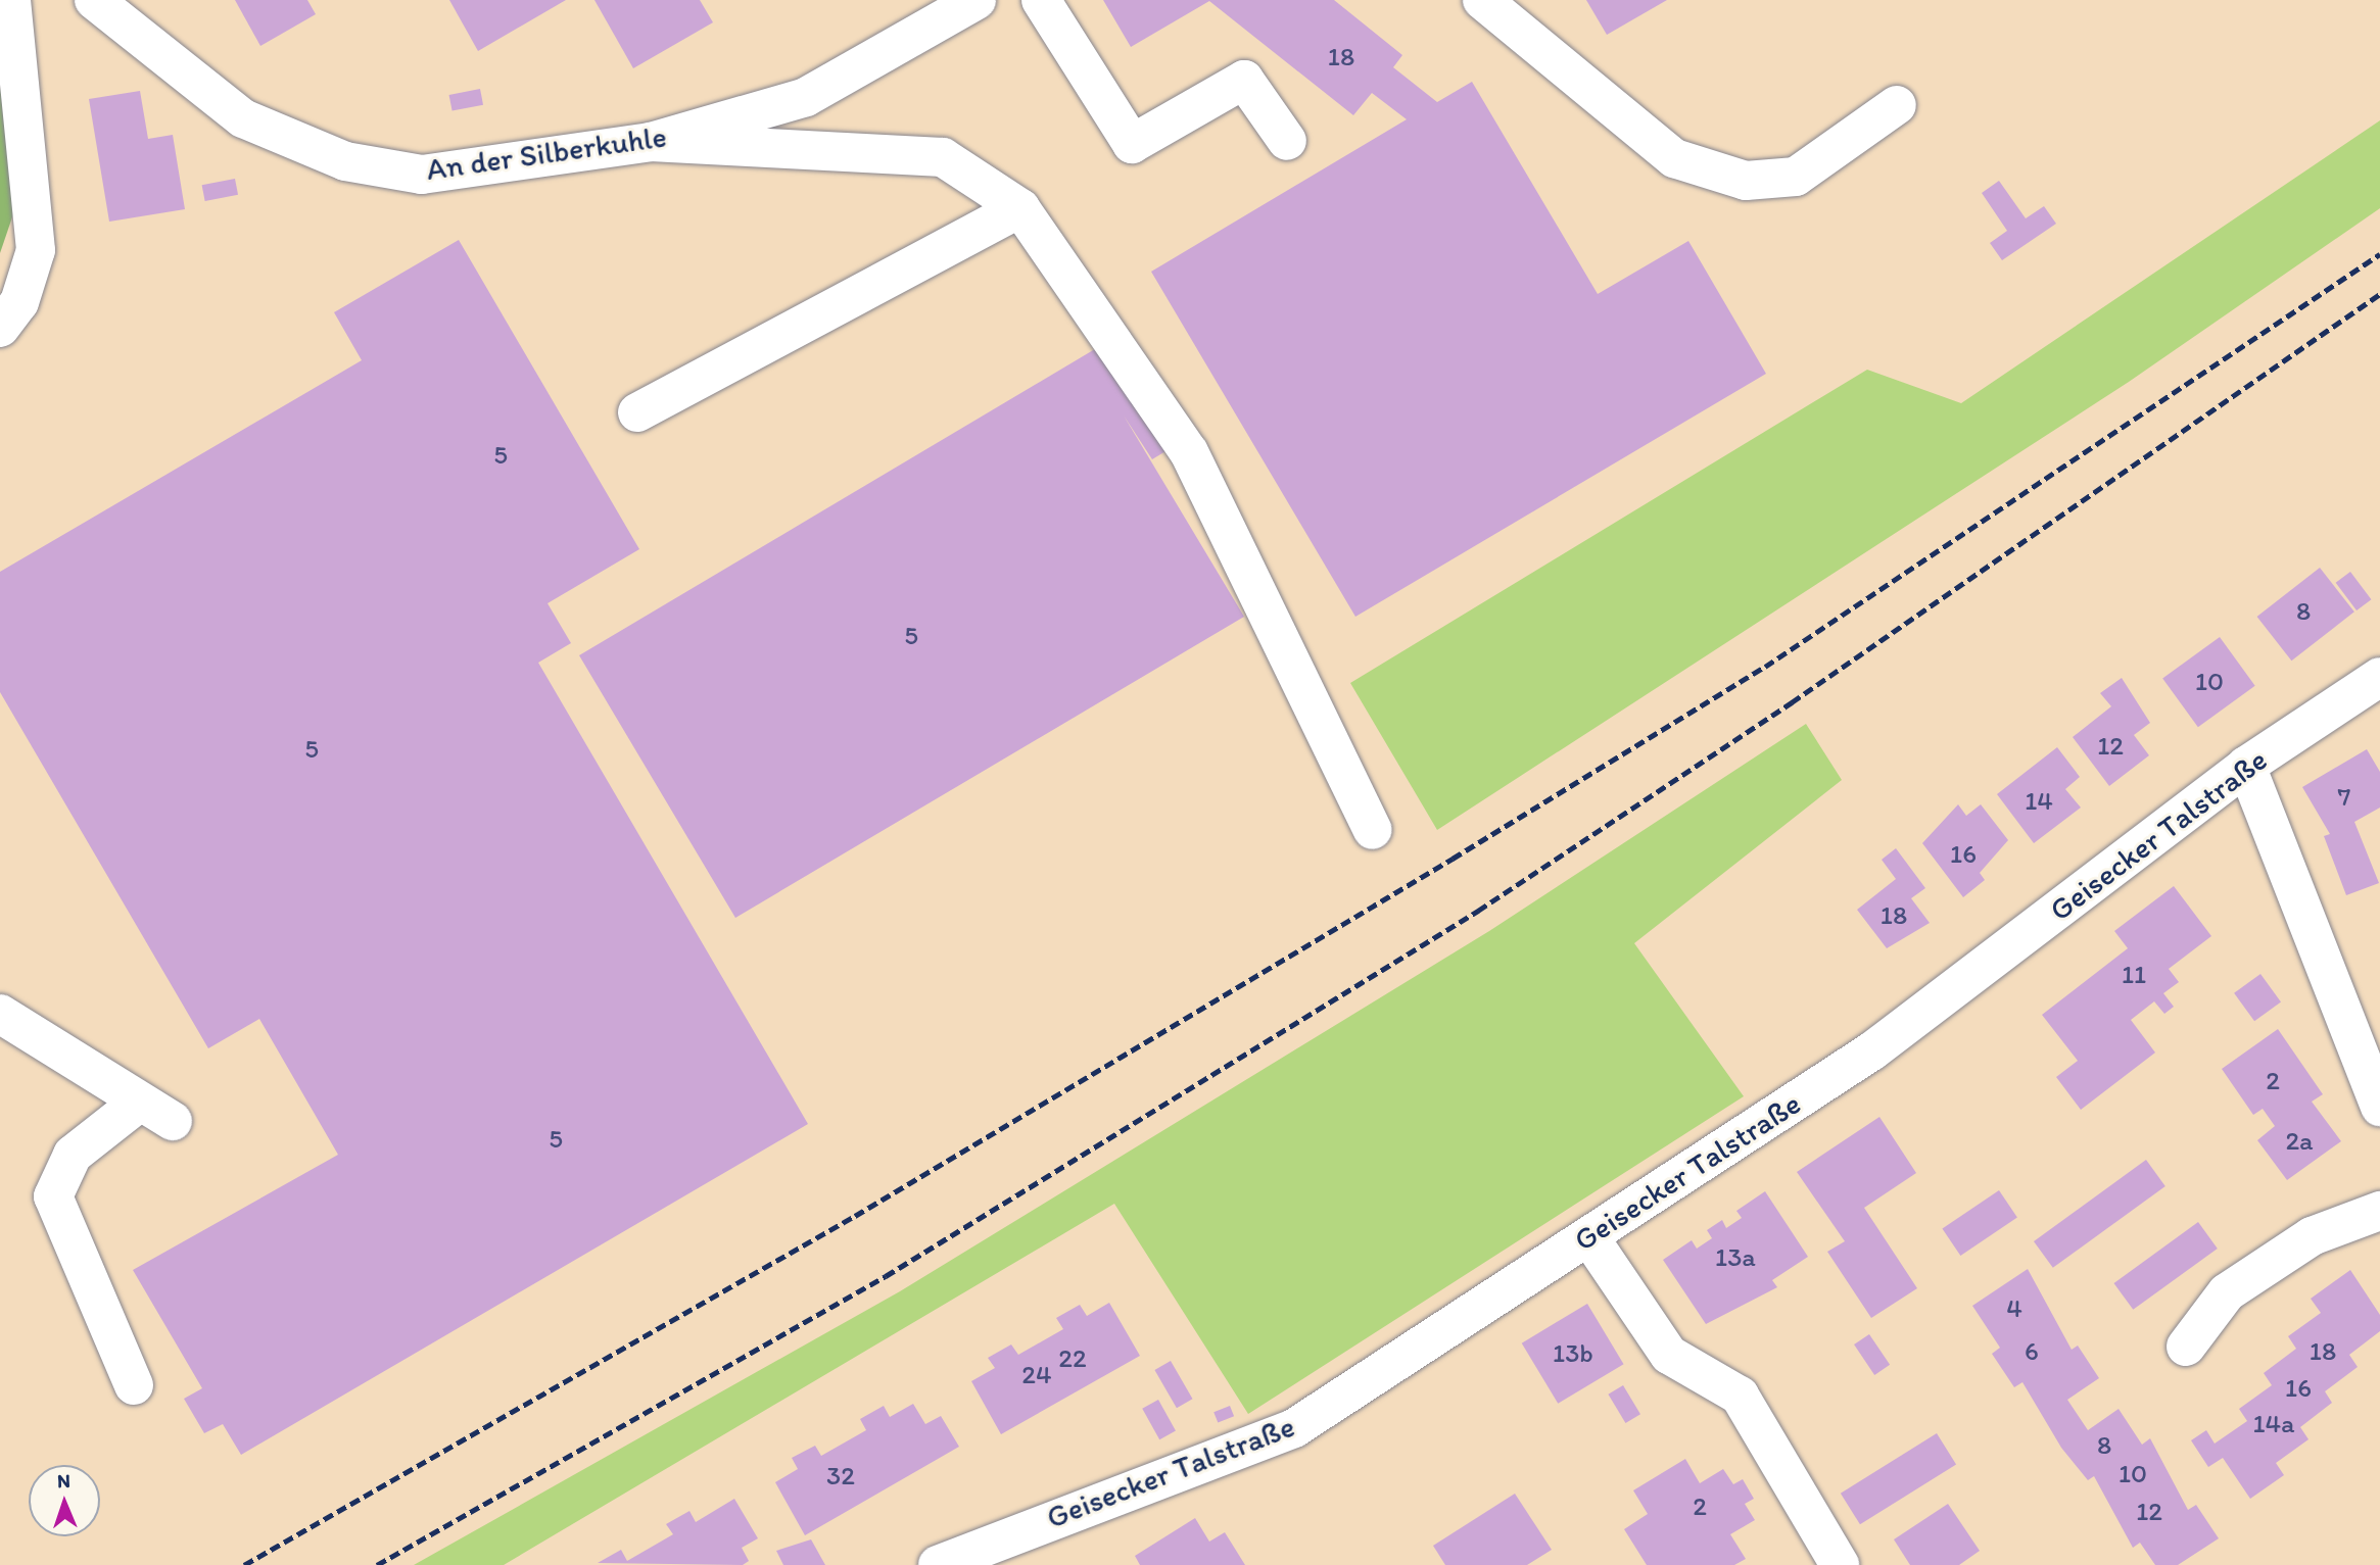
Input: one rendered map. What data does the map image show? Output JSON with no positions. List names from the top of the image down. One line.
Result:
{"streets":{"street":["An der Silberkuhle","Geisecker Talstraße"]},"house_numbers":["18","5","8","5","10","12","5","7","14","16","18","11","2","5","2a","13a","4","6","18","13b","22","24","16","14a","8","10","32","2","12"],"north":"top"}
